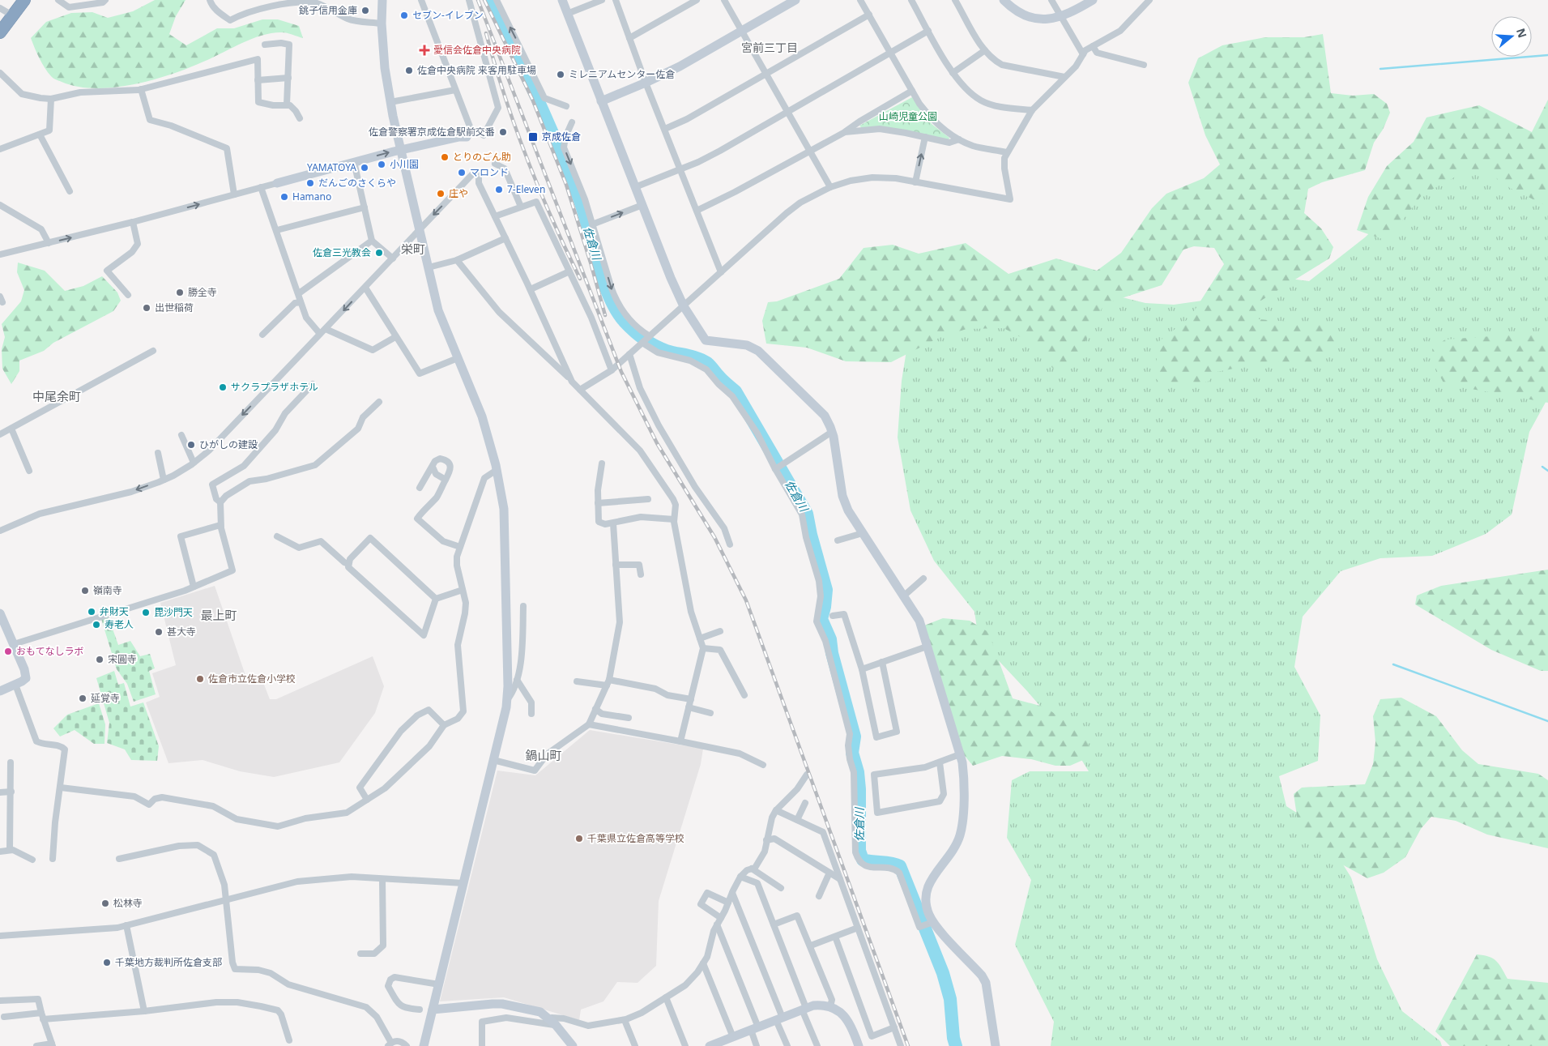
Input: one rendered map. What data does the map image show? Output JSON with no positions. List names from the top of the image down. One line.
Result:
{"districts":["宮前三丁目","栄町","中尾余町","最上町","鍋山町"],"water":["佐倉川"],"parks":["山崎児童公園"],"places":{"other":["銚子信用金庫","セブン-イレブン","佐倉中央病院 来客用駐車場","ミレニアムセンター佐倉","佐倉警察署京成佐倉駅前交番","とりのごん助","小川園","YAMATOYA","マロンド","だんごのさくらや","7-Eleven","庄や","Hamano","佐倉三光教会","勝全寺","出世稲荷","サクラプラザホテル","ひがしの建設","嶺南寺","弁財天","毘沙門天","寿老人","甚大寺","おもてなしラボ","宋圓寺","佐倉市立佐倉小学校","延覚寺","千葉県立佐倉高等学校","松林寺","千葉地方裁判所佐倉支部"],"health":["愛信会佐倉中央病院"],"transit":["京成佐倉"]},"north":"right"}
